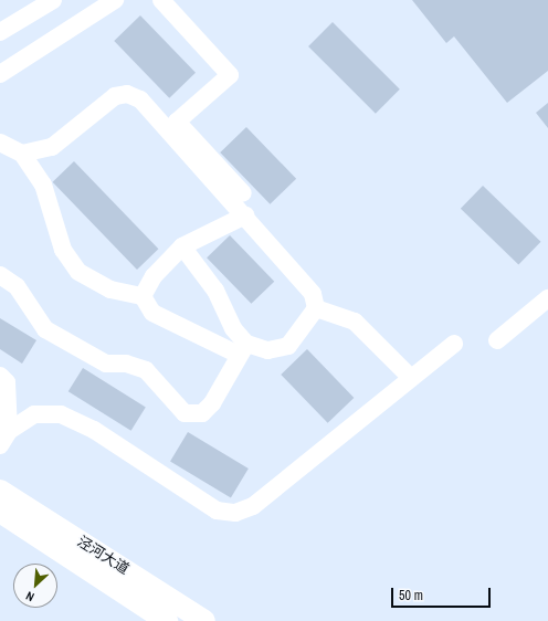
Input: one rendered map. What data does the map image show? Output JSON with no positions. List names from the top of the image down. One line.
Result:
{"streets":{"main road":["泾河大道"]},"scale_bar":"50 m","north":"bottom left"}
